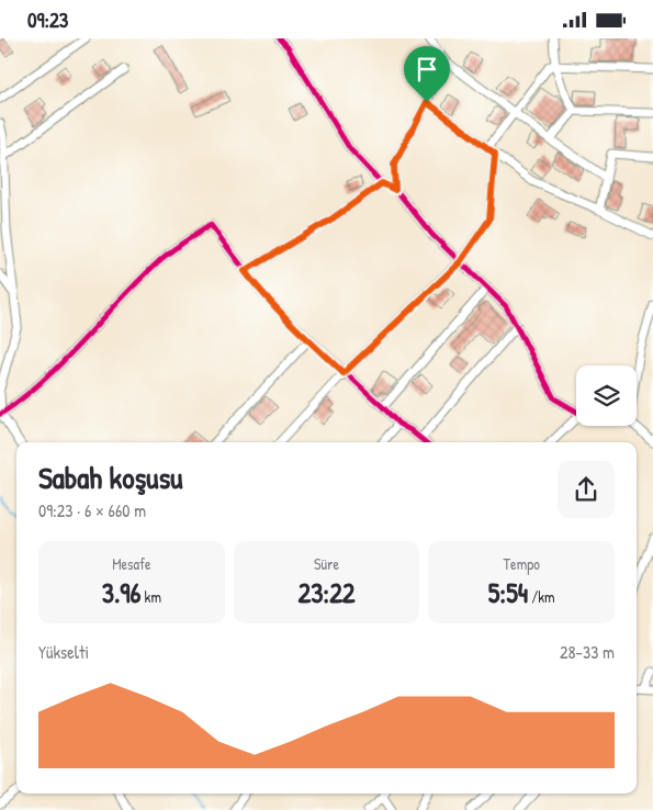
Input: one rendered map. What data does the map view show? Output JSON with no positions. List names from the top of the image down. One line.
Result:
{"page":{"status":"09:23","heading":["Sabah koşusu","09:23 · 6 × 660 m"],"stats":[["Mesafe","3.96 km"],["Süre","23:22"],["Tempo","5:54 /km"]],"chart":["Yükselti","28–33 m"]}}
